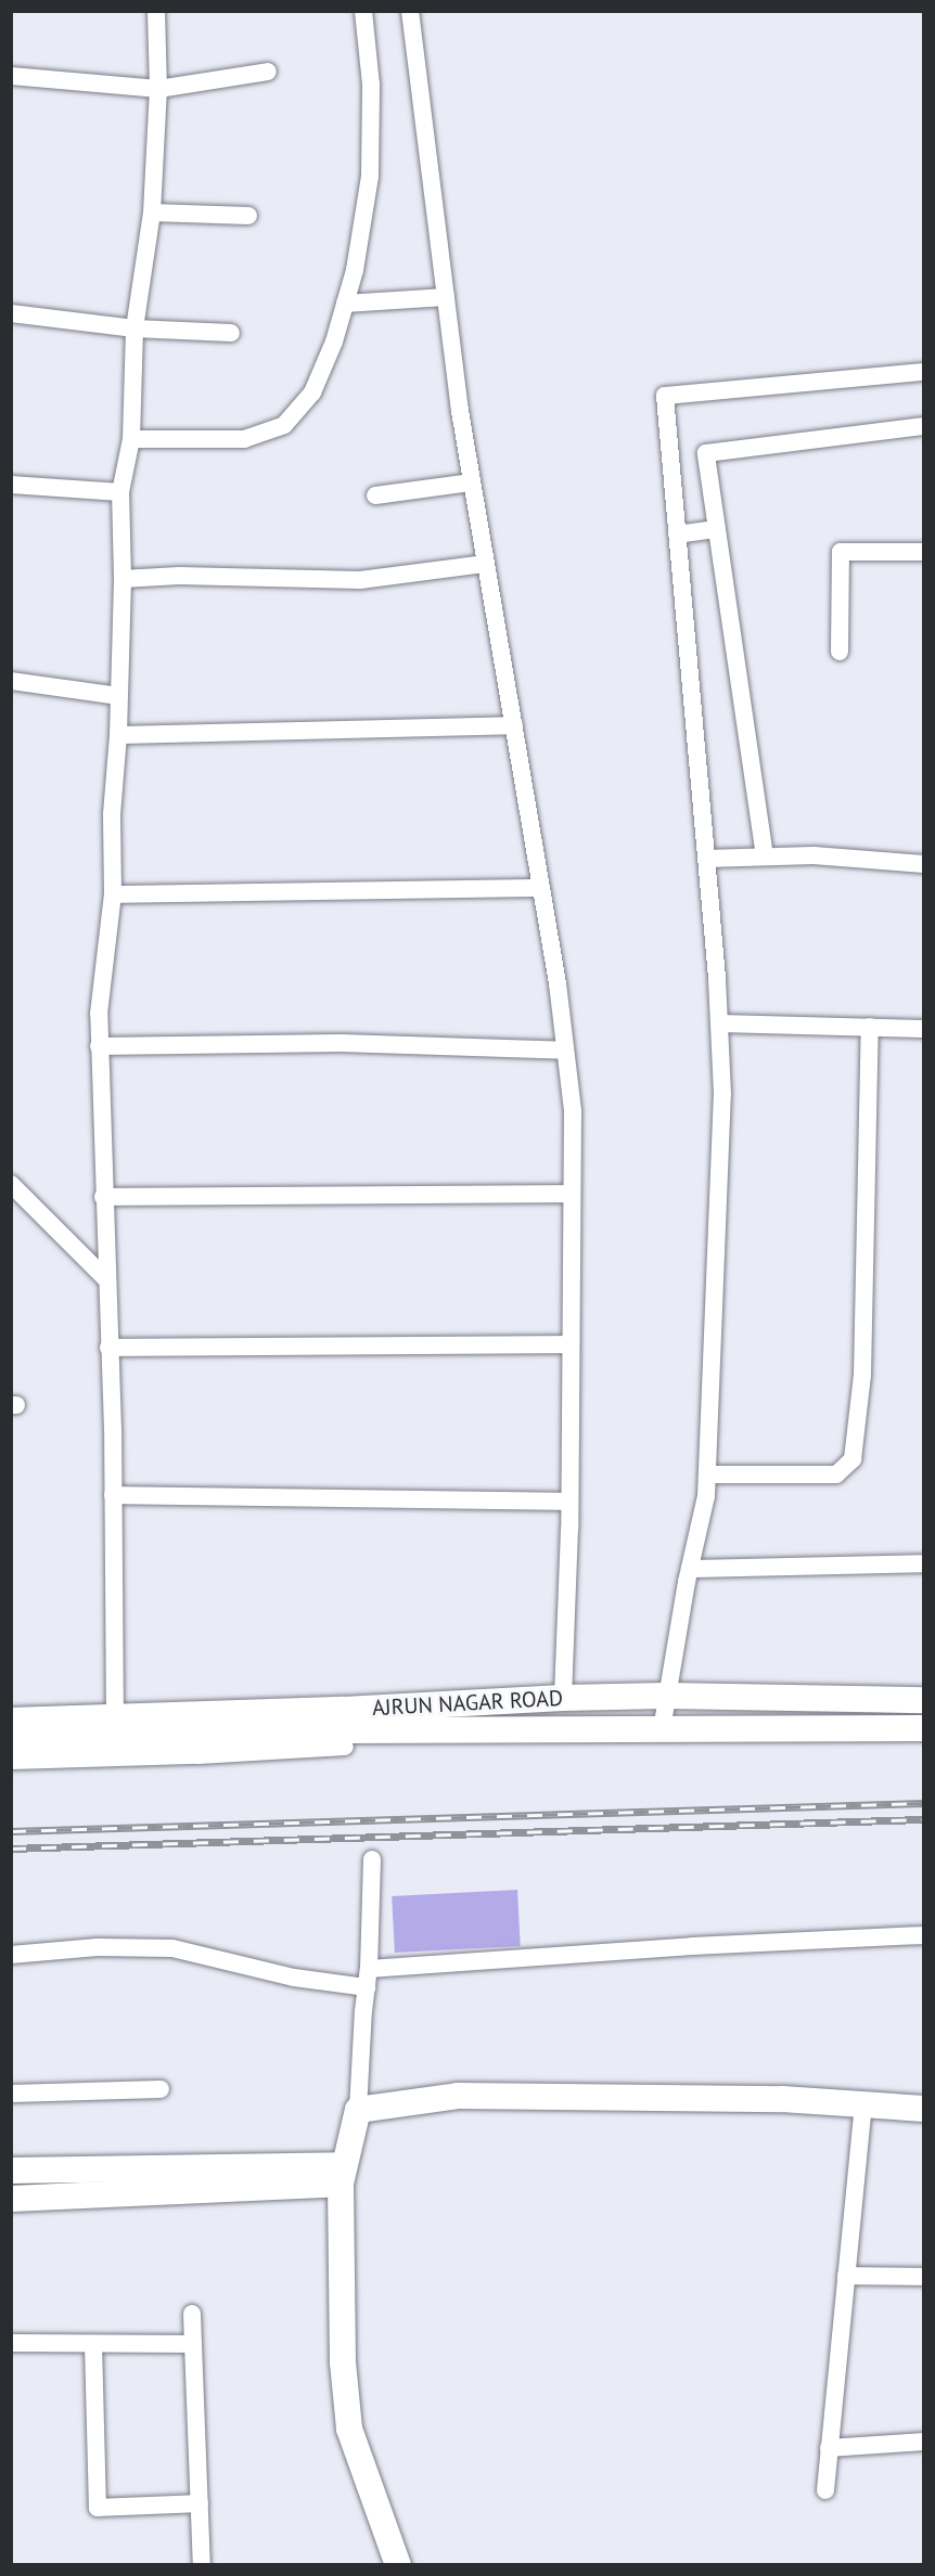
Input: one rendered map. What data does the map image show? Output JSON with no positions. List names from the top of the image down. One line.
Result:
{"streets":{"street":["AJRUN NAGAR ROAD"]}}
